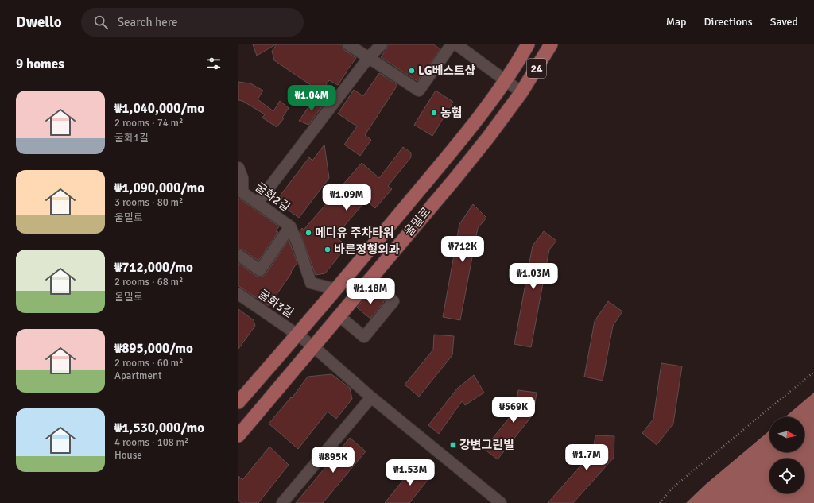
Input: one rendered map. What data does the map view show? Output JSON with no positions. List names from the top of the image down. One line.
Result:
{"streets":{"main road":["24","울밀로"],"street":["굴화2길","굴화3길"]},"crossings":[["울밀로","굴화3길"]],"places":{"other":["LG베스트샵","농협","메디유 주차타워","바른정형외과"],"transit":["강변그린빌"]},"north":"right","page":{"header":"Dwello","search":"Search here","nav":["Map","Directions","Saved"],"heading":"9 homes","list":[{"name":"₩1,040,000/mo","note":"2 rooms · 74 m² · 굴화1길"},{"name":"₩1,090,000/mo","note":"3 rooms · 80 m² · 울밀로"},{"name":"₩712,000/mo","note":"2 rooms · 68 m² · 울밀로"},{"name":"₩895,000/mo","note":"2 rooms · 60 m² · Apartment"},{"name":"₩1,530,000/mo","note":"4 rooms · 108 m² · House"}],"price":["₩1.04M","₩1.09M","₩712K","₩1.03M","₩1.18M","₩569K","₩1.7M","₩895K","₩1.53M"]}}
